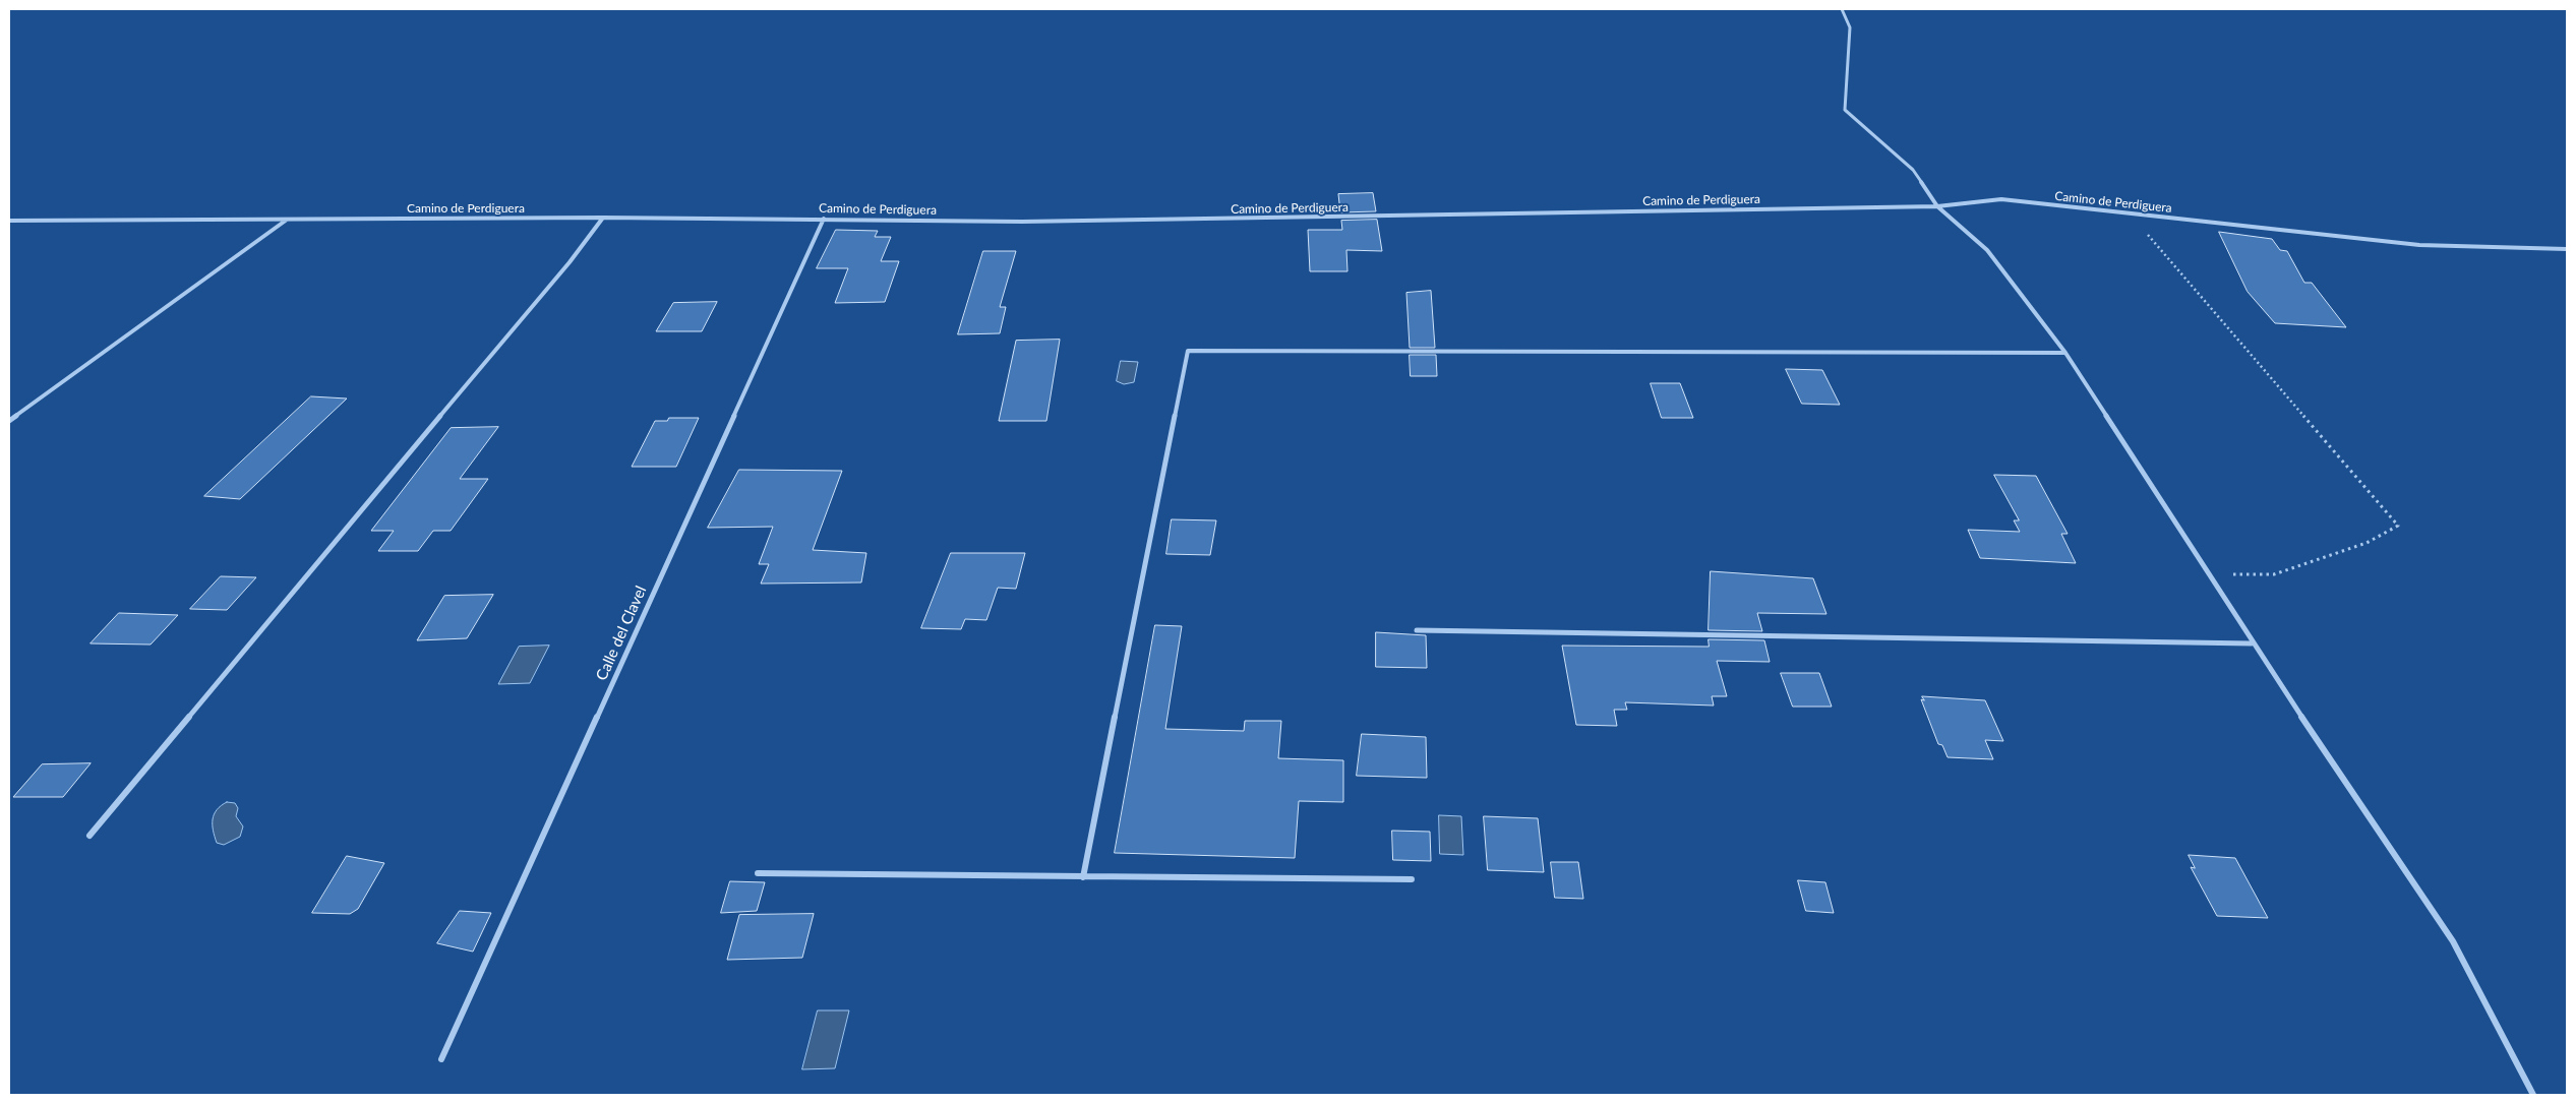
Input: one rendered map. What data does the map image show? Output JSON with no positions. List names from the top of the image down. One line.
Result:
{"streets":{"street":["Camino de Perdiguera","Calle del Clavel"]},"crossings":[["Camino de Perdiguera","Calle del Clavel"]]}
